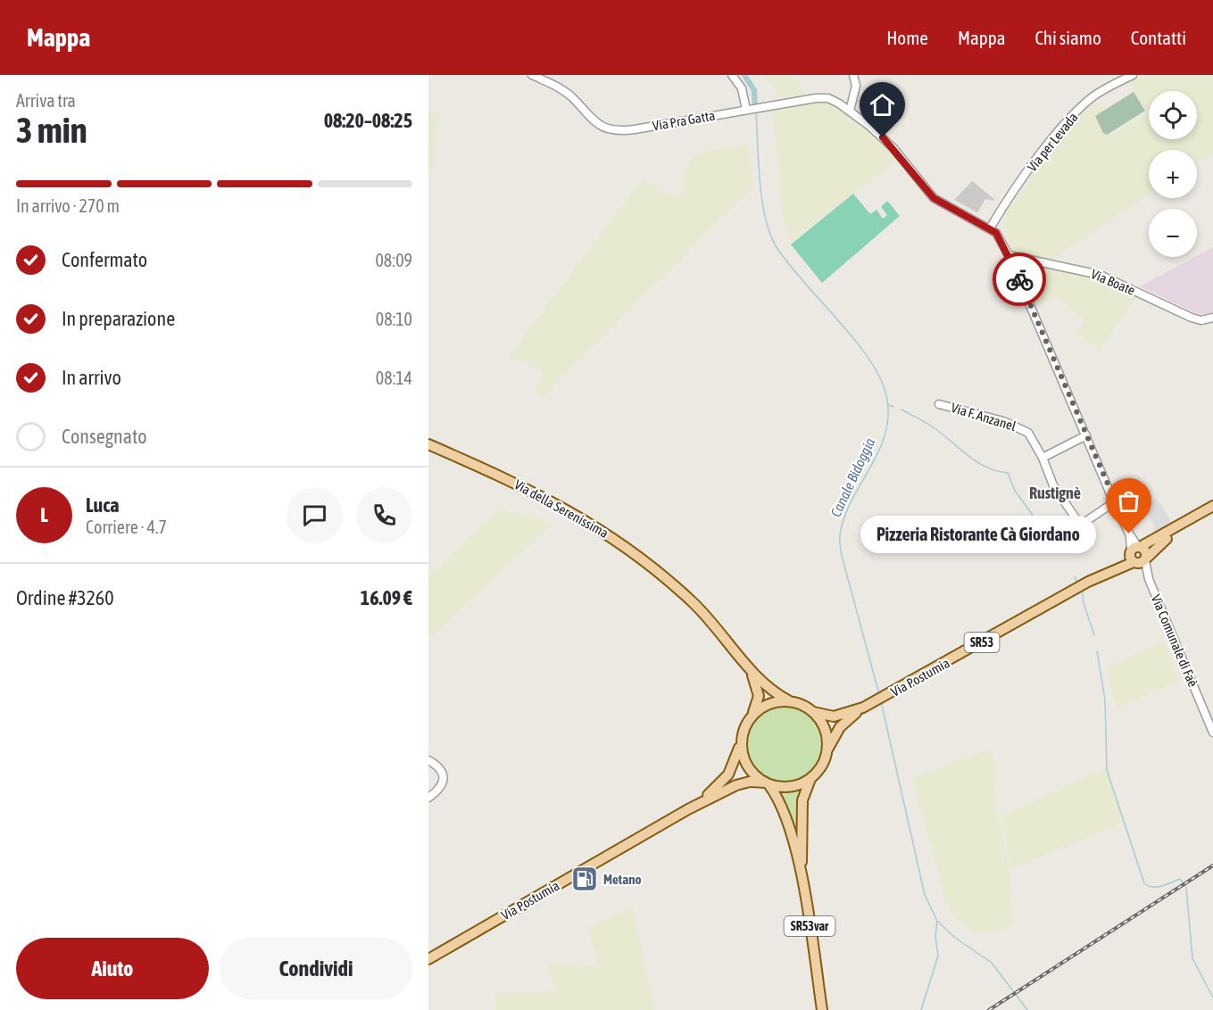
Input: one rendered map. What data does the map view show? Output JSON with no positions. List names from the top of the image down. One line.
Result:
{"streets":{"main road":["Via della Serenissima","SR53","Via Postumia","SR53var"],"street":["Via Pra Gatta","Via per Levada","Via Boate","Via F. Anzanel","Via Comunale di Faè"]},"crossings":[["Via Pra Gatta","Via per Levada"],["Via Pra Gatta","Via Boate"],["Via Pra Gatta","Via Comunale di Faè"],["Via Pra Gatta","Via Postumia"],["Via Comunale di Faè","Via Postumia"],["SR53","Via Postumia"],["SR53","SR53var"],["Via Postumia","SR53var"]],"districts":["Rustignè"],"water":["Canale Bidoggia"],"places":{"other":["Pizzeria Ristorante Cà Giordano"],"fuel station":["Metano"]},"page":{"header":"Mappa","nav":["Home","Mappa","Chi siamo","Contatti"],"heading":["3 min","Arriva tra","08:20–08:25"],"panel":["Luca","Corriere · 4.7","Ordine #3260","16.09 €"],"map_buttons":["+","−"],"bar":"In arrivo · 270 m","list":[["Confermato","08:09"],["In preparazione","08:10"],["In arrivo","08:14"],"Consegnato"],"round":"L","bubble":"Pizzeria Ristorante Cà Giordano","buttons":["Aiuto","Condividi"]}}
